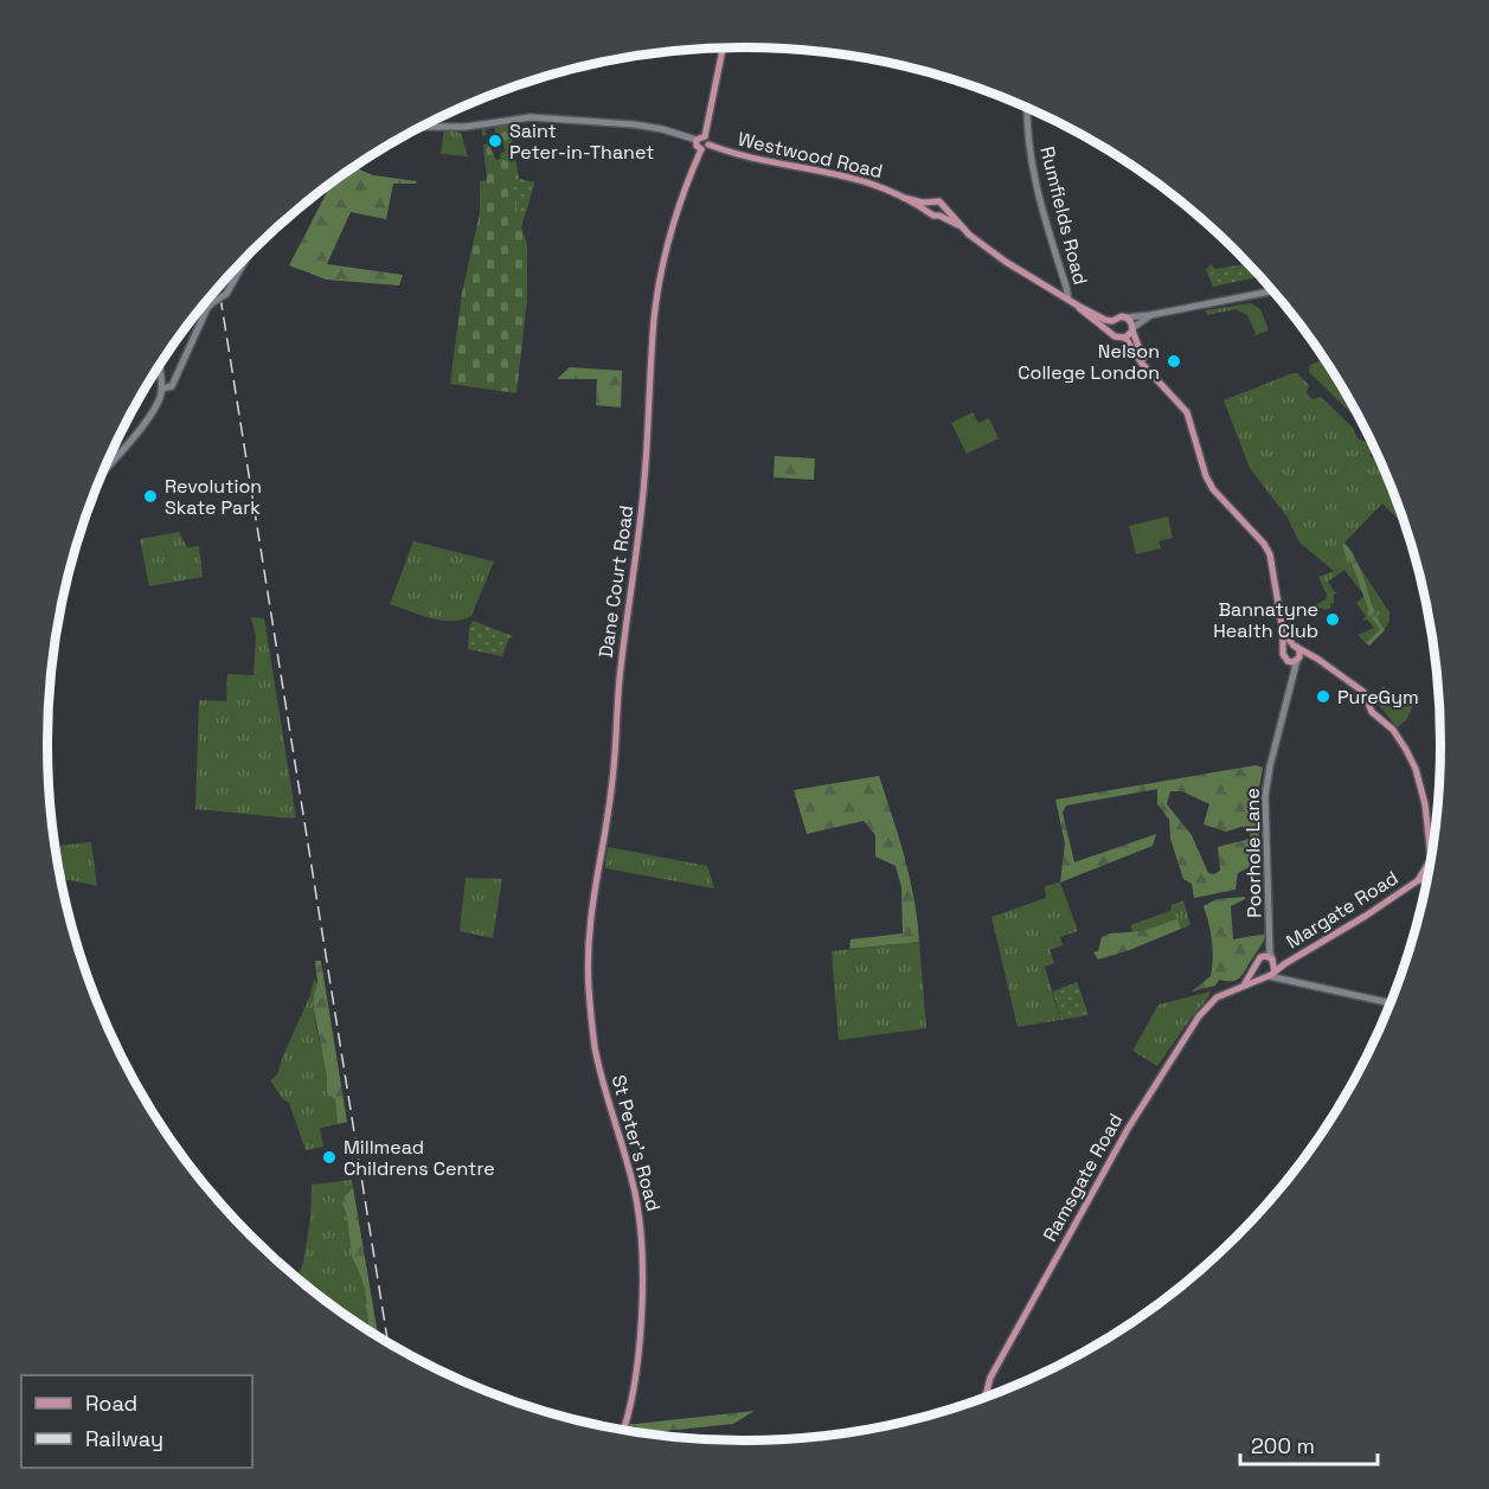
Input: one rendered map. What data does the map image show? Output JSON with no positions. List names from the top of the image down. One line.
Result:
{"streets":{"main road":["Westwood Road","Dane Court Road","Margate Road","St Peter's Road","Ramsgate Road"],"street":["Rumfields Road","Poorhole Lane"]},"crossings":[["Westwood Road","Dane Court Road"],["Dane Court Road","St Peter's Road"],["Poorhole Lane","Margate Road"],["Poorhole Lane","Ramsgate Road"],["Margate Road","Ramsgate Road"]],"places":["Saint Peter-in-Thanet","Nelson College London","Revolution Skate Park","Bannatyne Health Club","PureGym","Millmead Childrens Centre"],"legend":["Road","Railway"],"scale_bar":"200 m"}
